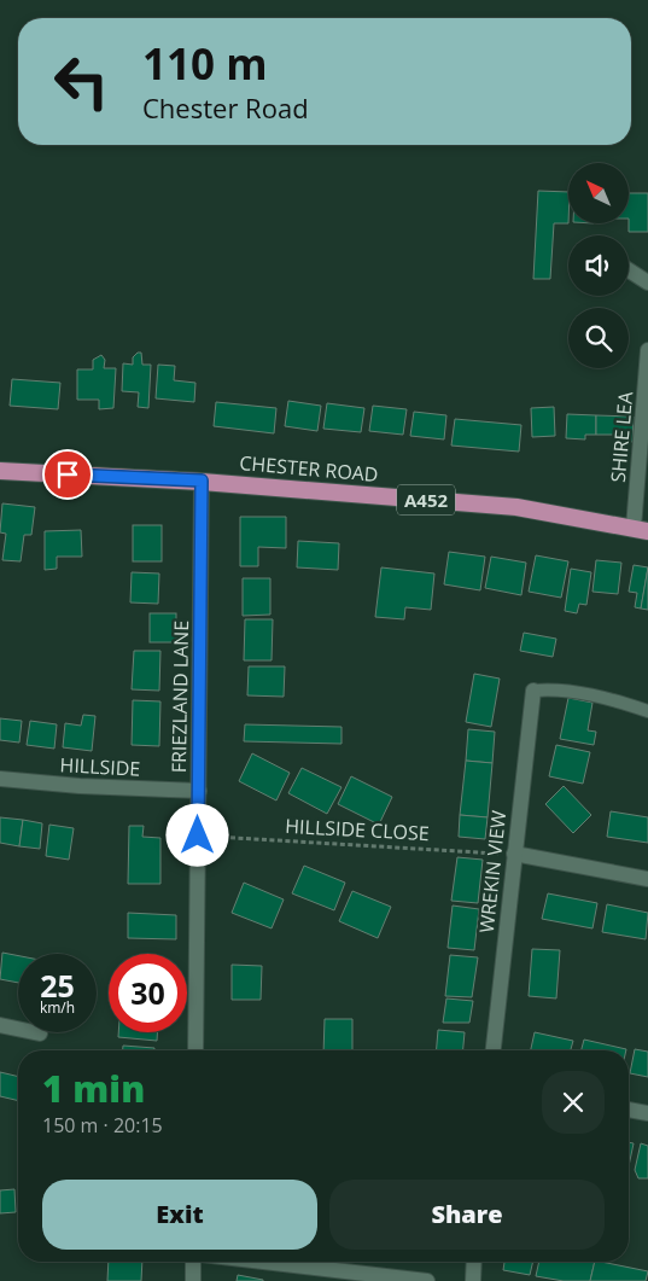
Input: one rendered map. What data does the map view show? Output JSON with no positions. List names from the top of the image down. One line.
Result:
{"streets":{"highway":["CHESTER ROAD","A452"],"street":["SHIRE LEA","FRIEZLAND LANE","HILLSIDE","WREKIN VIEW"],"path":["HILLSIDE CLOSE"]},"crossings":[["SHIRE LEA","CHESTER ROAD"],["CHESTER ROAD","FRIEZLAND LANE"],["FRIEZLAND LANE","HILLSIDE"],["FRIEZLAND LANE","HILLSIDE CLOSE"],["HILLSIDE CLOSE","WREKIN VIEW"]],"north":"top left","page":{"turn":["110 m","Chester Road"],"speed":"25 km/h","limit":"30","heading":["1 min","150 m · 20:15"],"buttons":["Exit","Share"]}}
